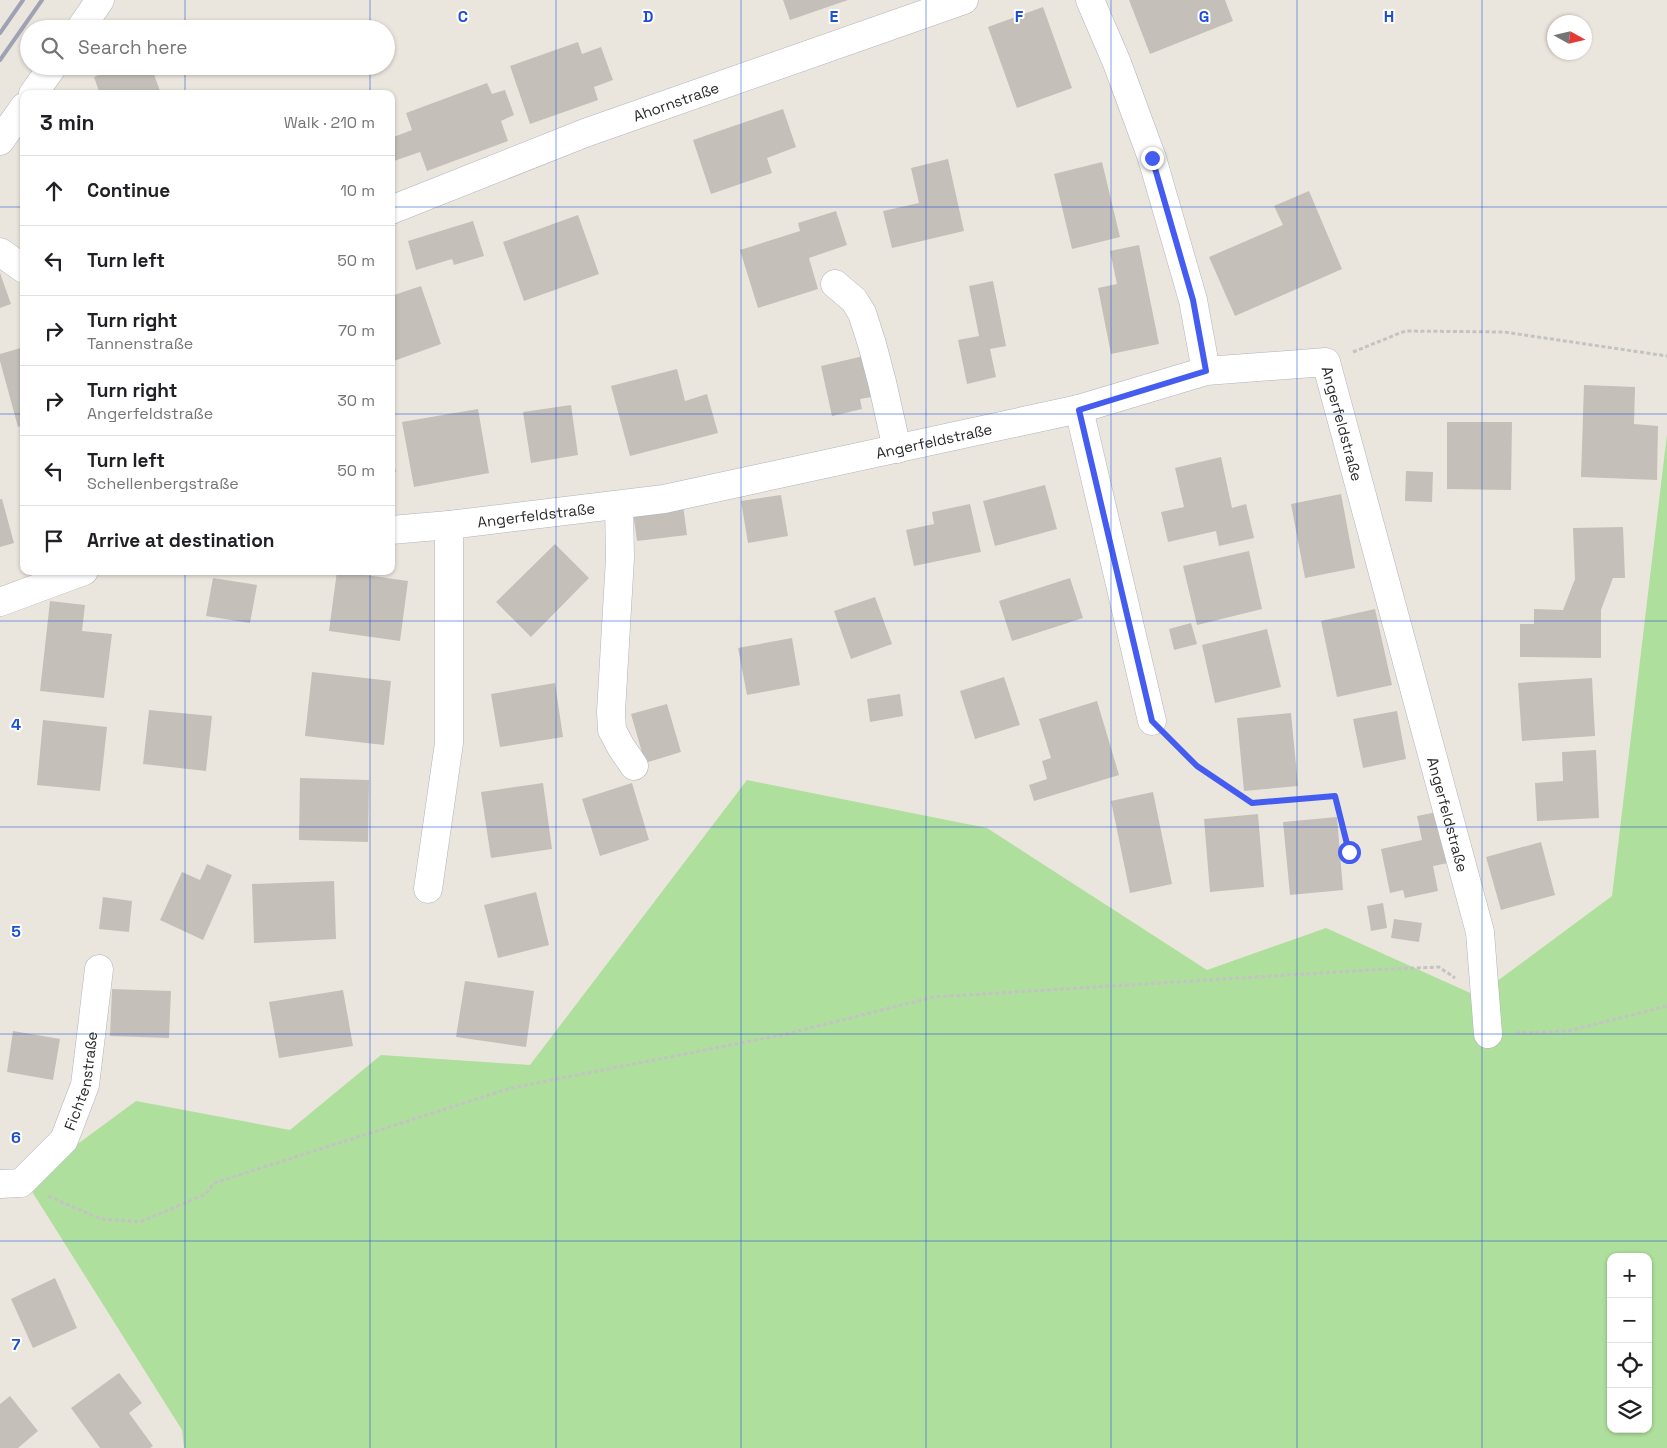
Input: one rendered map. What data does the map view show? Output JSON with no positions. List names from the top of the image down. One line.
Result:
{"streets":{"street":["Ahornstraße","Angerfeldstraße","Fichtenstraße"]},"north":"right","page":{"search":"Search here","heading":["3 min","Walk · 210 m"],"list":[["Continue","10 m"],["Turn left","50 m"],["Turn right","Tannenstraße","70 m"],["Turn right","Angerfeldstraße","30 m"],["Turn left","Schellenbergstraße","50 m"],"Arrive at destination"],"map_buttons":["+","−"]},"grid":{"columns":["C","D","E","F","G","H"],"rows":["4","5","6","7"]}}
